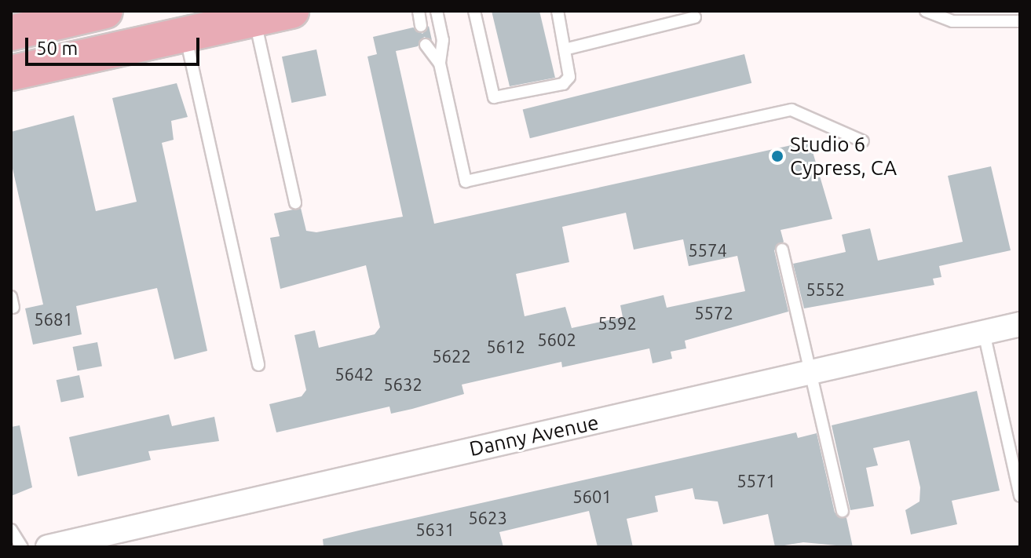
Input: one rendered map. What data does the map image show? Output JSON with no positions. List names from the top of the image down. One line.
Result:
{"streets":{"street":["Danny Avenue"]},"places":["Studio 6 Cypress, CA"],"house_numbers":["5574","5552","5572","5681","5592","5602","5612","5622","5642","5632","5571","5601","5623","5631"],"scale_bar":"50 m"}
